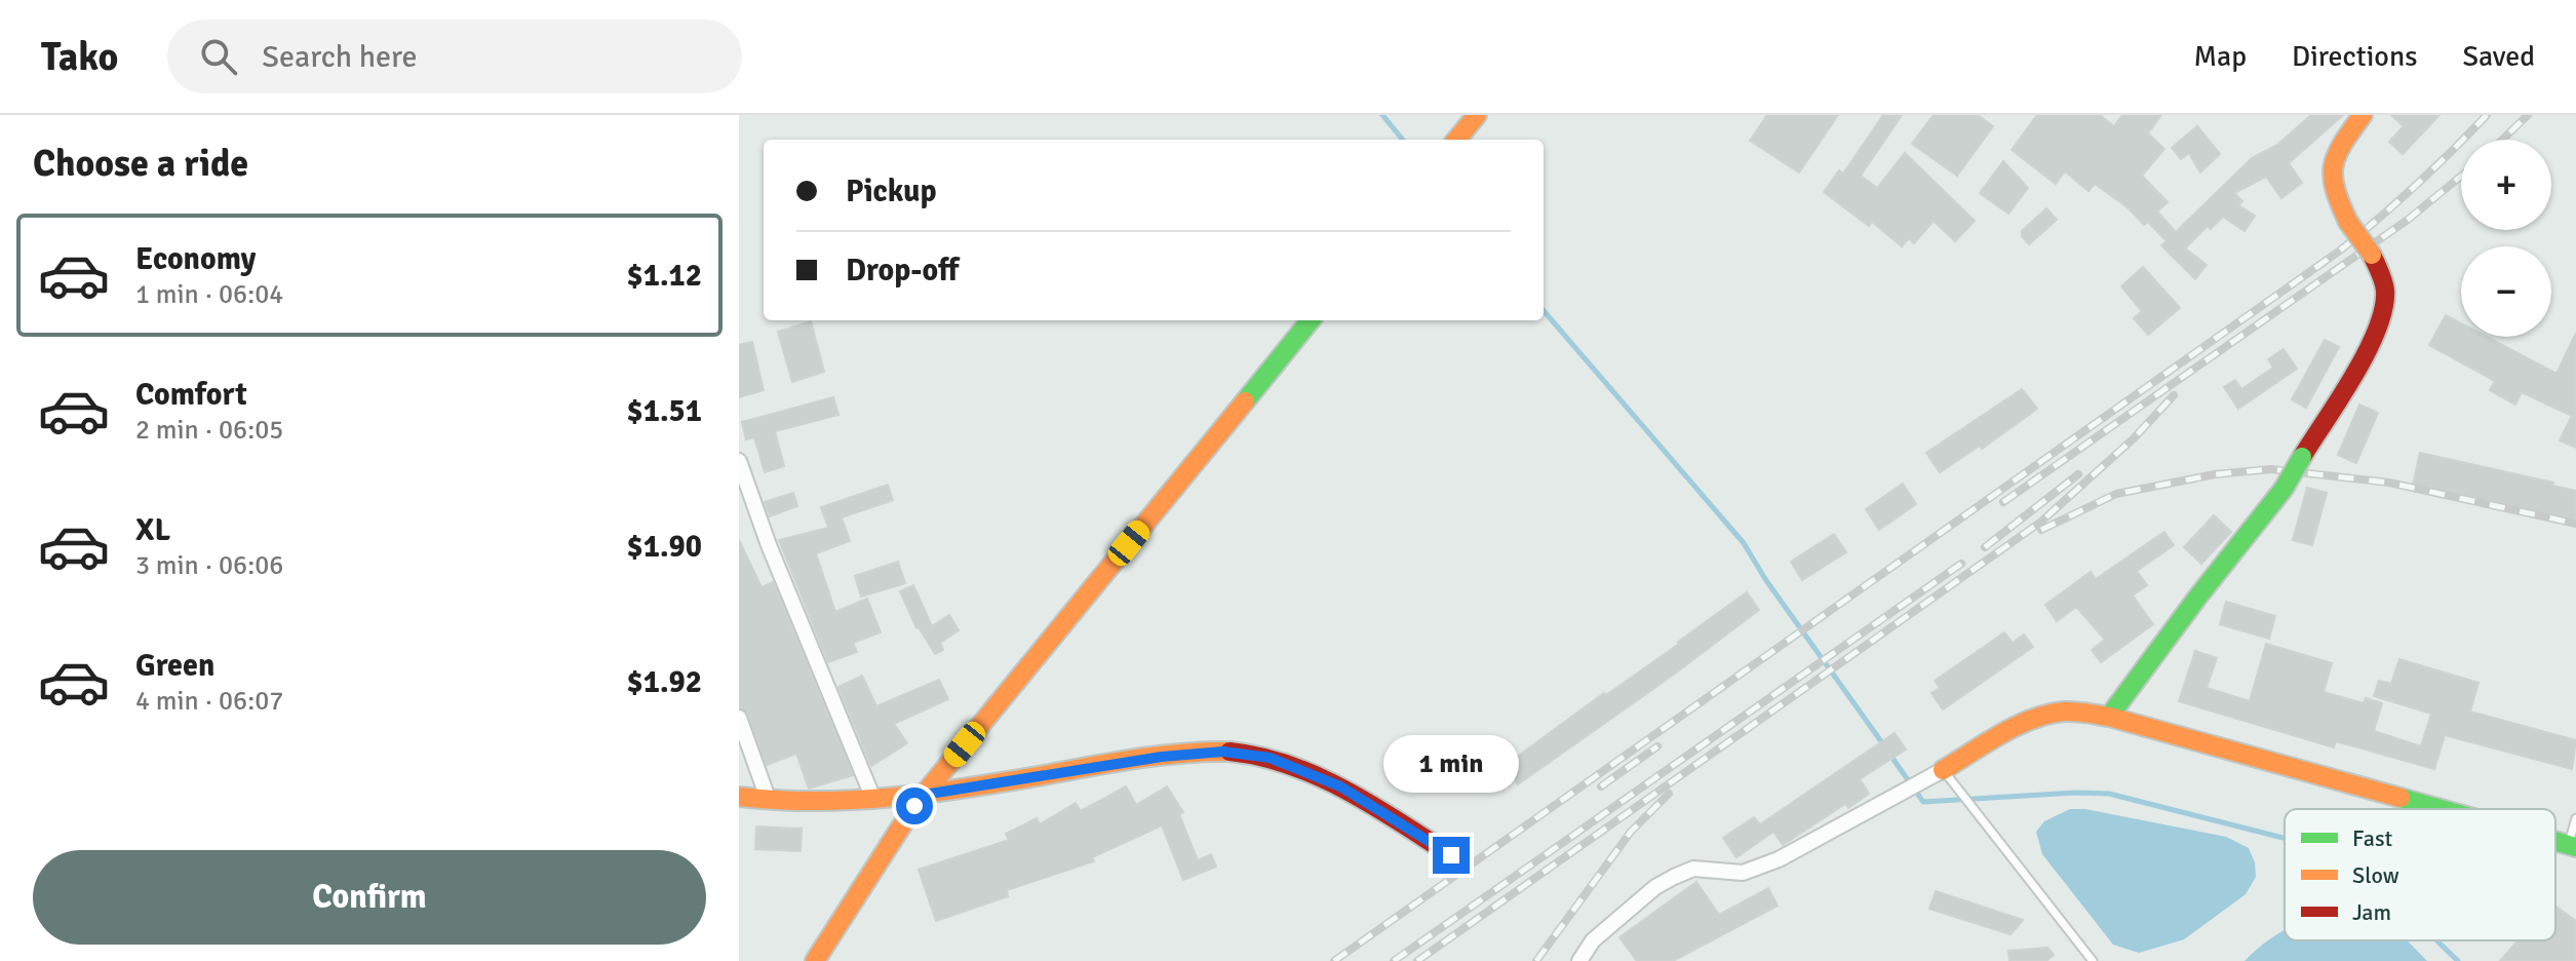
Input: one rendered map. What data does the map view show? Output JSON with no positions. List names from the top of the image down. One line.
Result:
{"legend":["Fast","Slow","Jam"],"page":{"header":"Tako","search":"Search here","nav":["Map","Directions","Saved"],"heading":"Choose a ride","map_buttons":["+","−"],"banner":["Pickup","Drop-off"],"list":[{"name":"Economy","note":"1 min · 06:04","value":"$1.12"},{"name":"Comfort","note":"2 min · 06:05","value":"$1.51"},{"name":"XL","note":"3 min · 06:06","value":"$1.90"},{"name":"Green","note":"4 min · 06:07","value":"$1.92"}],"bubble":"1 min","buttons":"Confirm"}}
